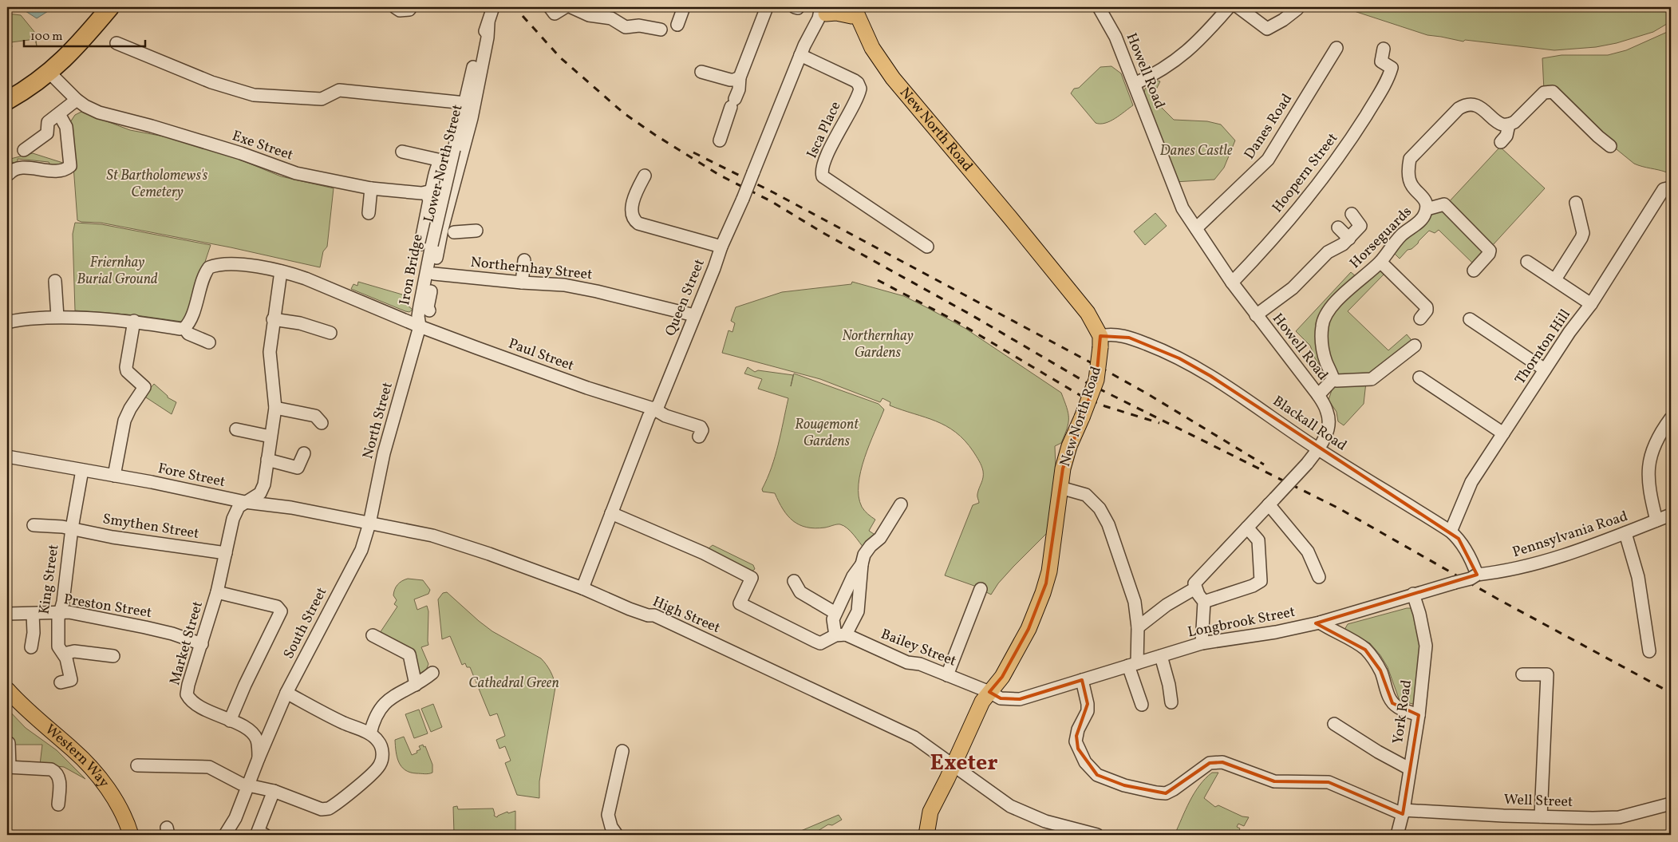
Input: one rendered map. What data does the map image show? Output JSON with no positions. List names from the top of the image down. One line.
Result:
{"streets":{"main road":["New North Road","Western Way"],"street":["Howell Road","Danes Road","Isca Place","Exe Street","Lower North Street","Hoopern Street","Horseguards","Northernhay Street","Iron Bridge","Queen Street","Thornton Hill","Paul Street","North Street","Blackall Road","Fore Street","Smythen Street","Pennsylvania Road","King Street","Preston Street","High Street","Longbrook Street","South Street","Market Street","Bailey Street","York Road","Well Street"]},"crossings":[["Howell Road","Danes Road"],["Howell Road","Hoopern Street"],["Howell Road","Blackall Road"],["Isca Place","Queen Street"],["New North Road","Queen Street"],["New North Road","Blackall Road"],["New North Road","High Street"],["New North Road","Longbrook Street"],["New North Road","Bailey Street"],["Lower North Street","Northernhay Street"],["Lower North Street","Iron Bridge"],["Northernhay Street","Queen Street"],["Iron Bridge","Paul Street"],["Iron Bridge","North Street"],["Queen Street","Paul Street"],["Queen Street","High Street"],["Thornton Hill","Blackall Road"],["Paul Street","North Street"],["Paul Street","Market Street"],["North Street","Fore Street"],["North Street","High Street"],["North Street","South Street"],["Blackall Road","Pennsylvania Road"],["Blackall Road","Longbrook Street"],["Fore Street","King Street"],["Fore Street","High Street"],["Fore Street","South Street"],["Fore Street","Market Street"],["Smythen Street","King Street"],["Smythen Street","Market Street"],["Pennsylvania Road","Longbrook Street"],["King Street","Preston Street"],["Preston Street","Market Street"],["High Street","South Street"],["Longbrook Street","Bailey Street"],["Longbrook Street","York Road"],["South Street","Market Street"],["York Road","Well Street"]],"districts":["Exeter"],"parks":["Danes Castle","St Bartholomews's Cemetery","Friernhay Burial Ground","Northernhay Gardens","Rougemont Gardens","Cathedral Green"],"scale_bar":"100 m"}
